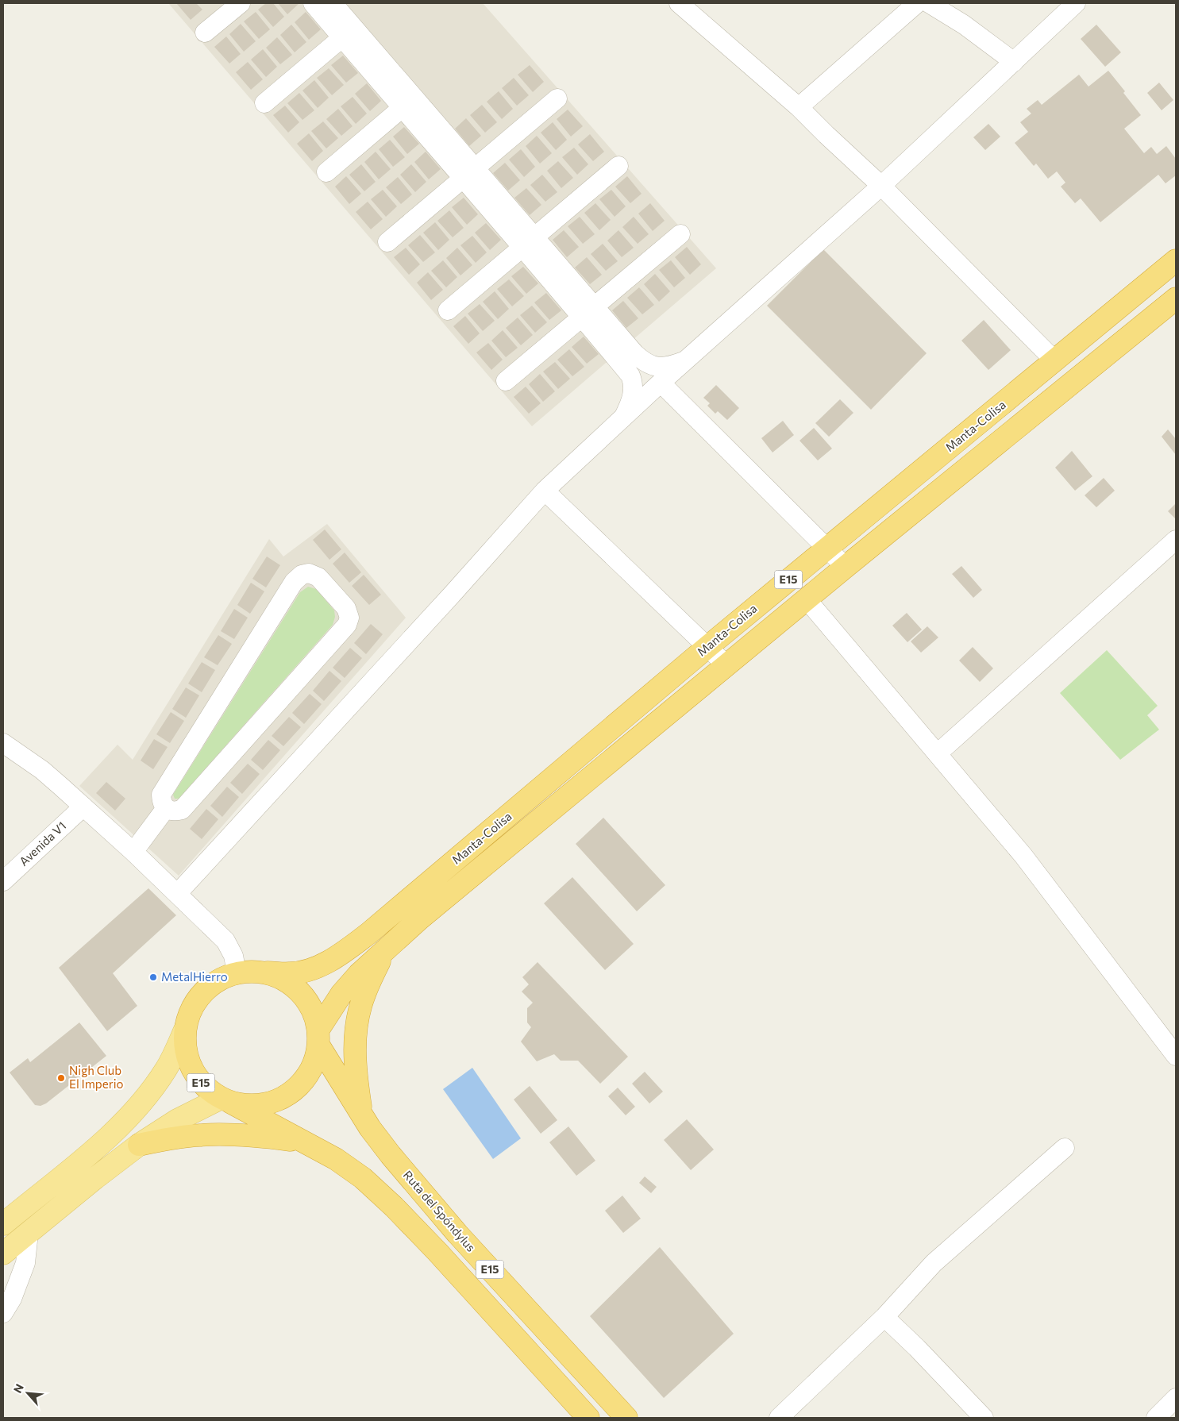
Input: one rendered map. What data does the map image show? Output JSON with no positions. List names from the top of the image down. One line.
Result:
{"streets":{"highway":["Manta-Colisa","E15","Ruta del Spóndylus"],"street":["Avenida V1"]},"crossings":[["Manta-Colisa","E15"],["Manta-Colisa","Ruta del Spóndylus"],["E15","Ruta del Spóndylus"]],"places":["MetalHierro","Nigh Club El Imperio"],"north":"top left"}
